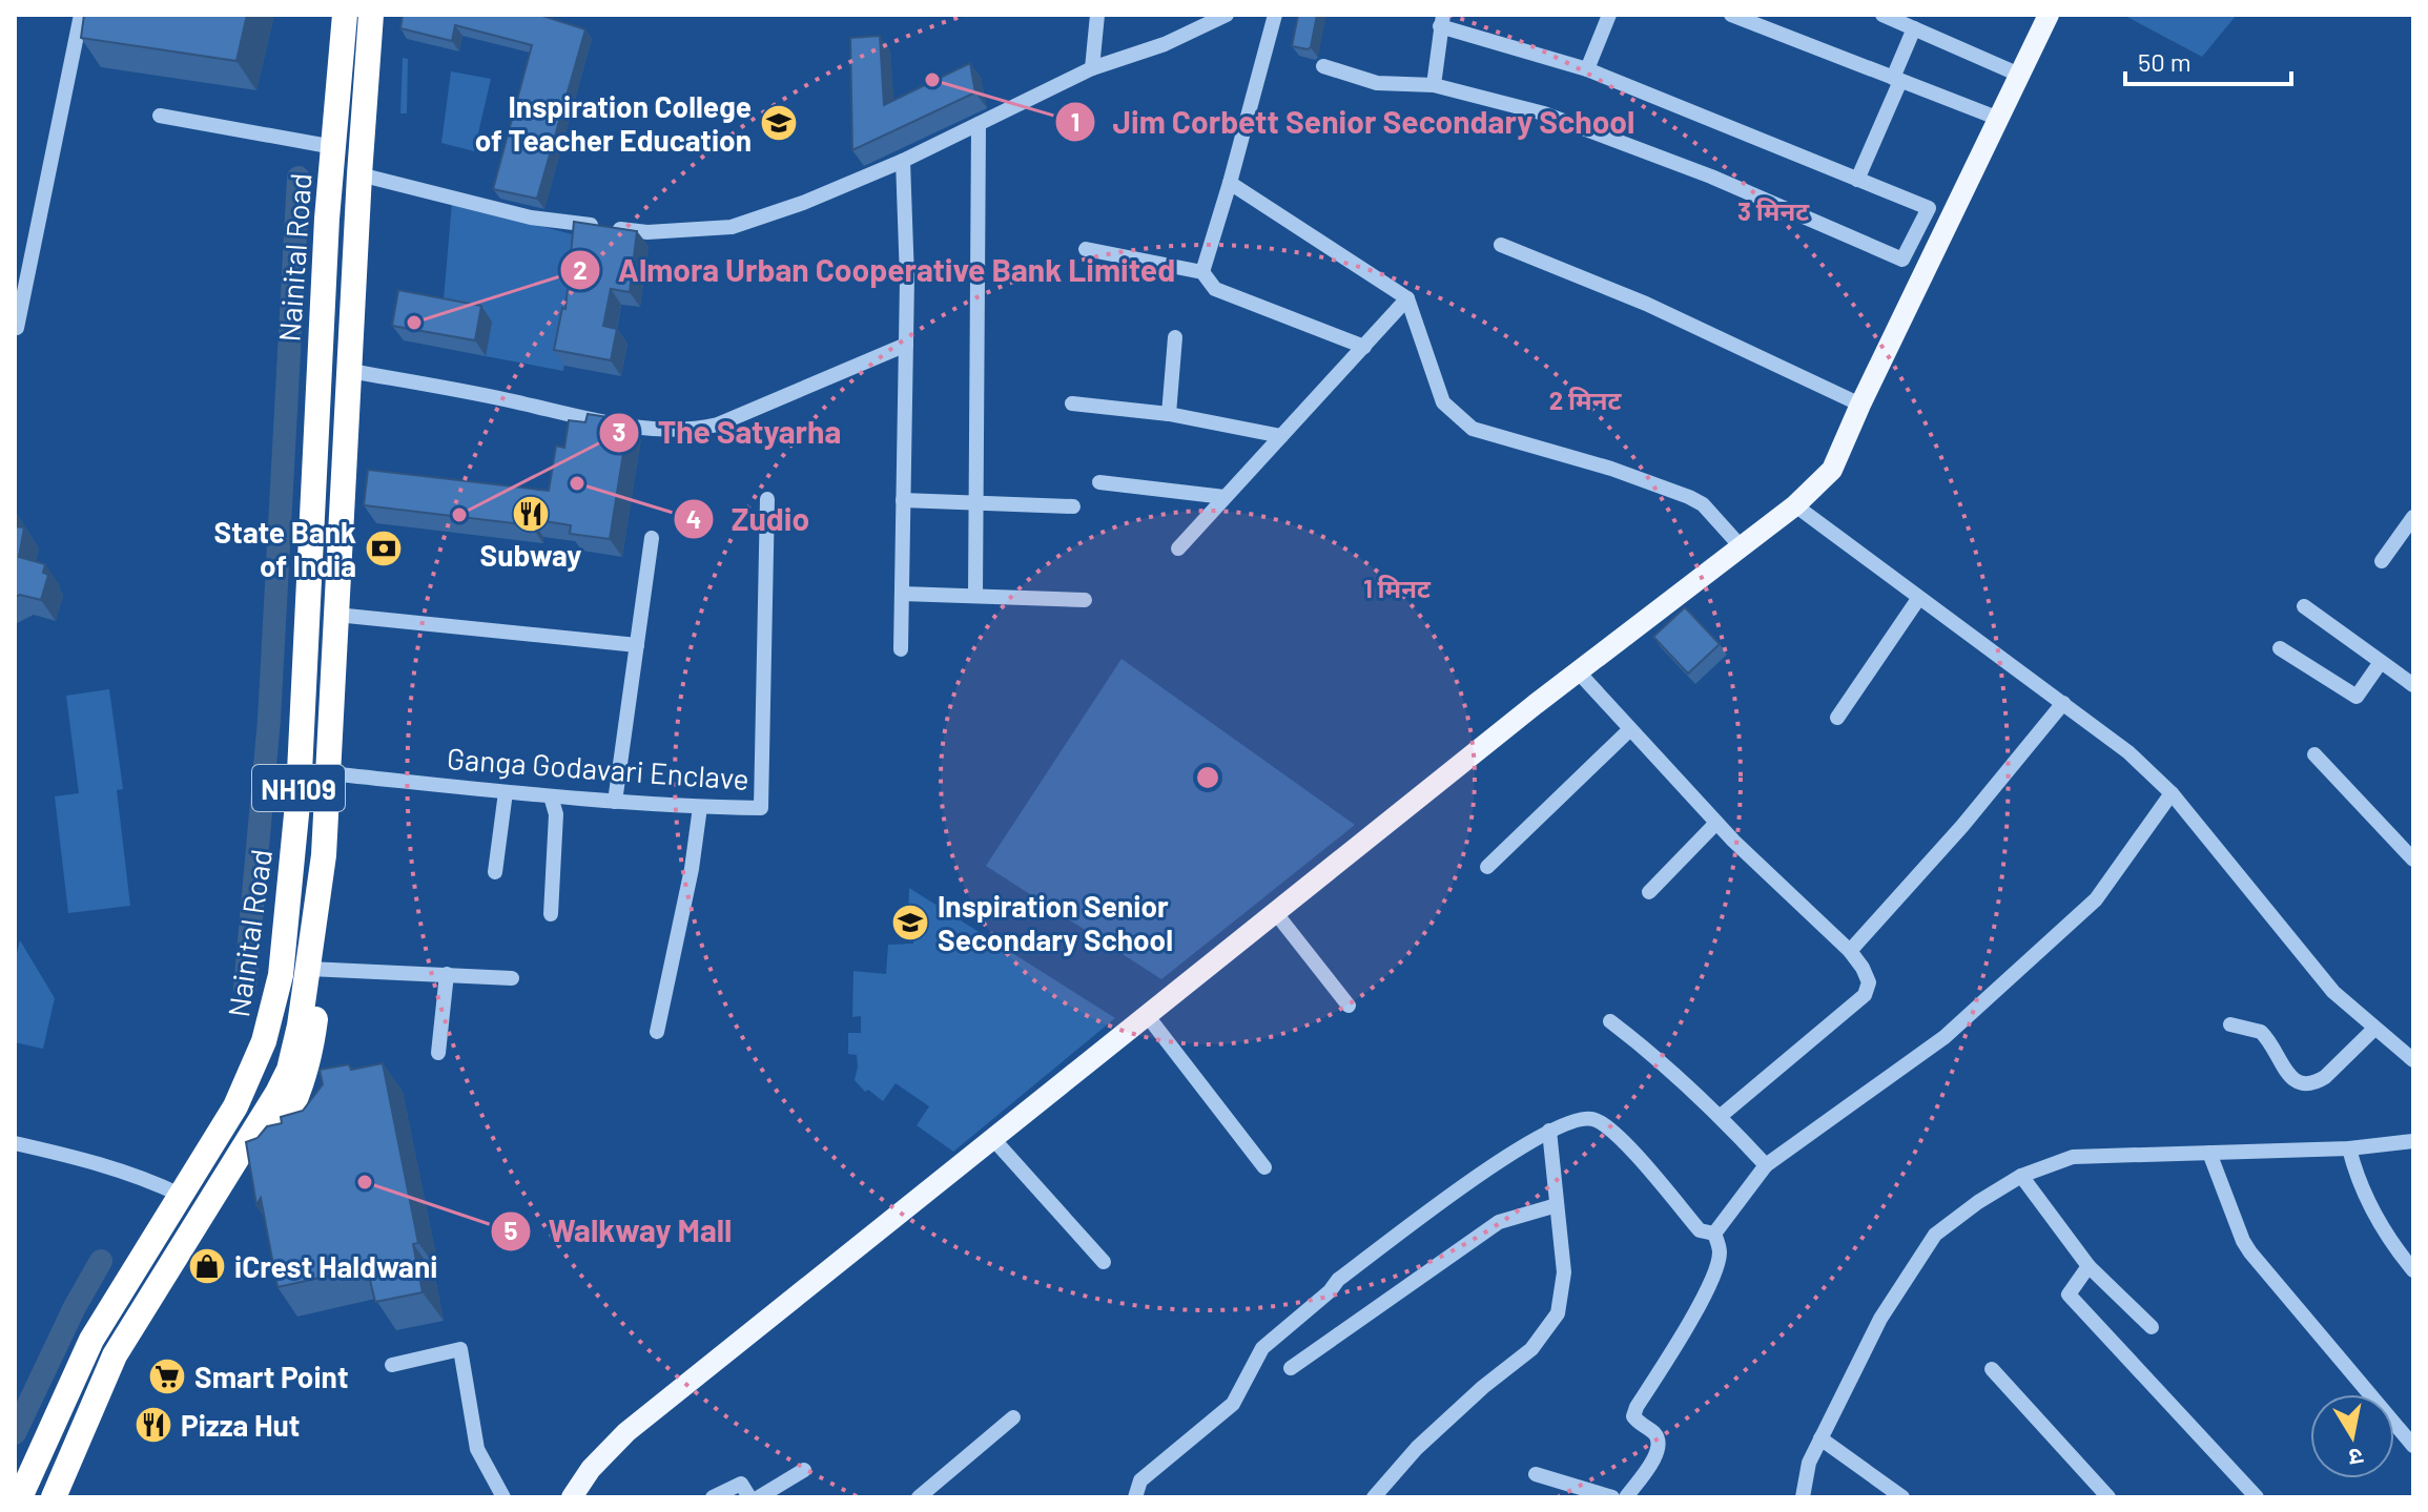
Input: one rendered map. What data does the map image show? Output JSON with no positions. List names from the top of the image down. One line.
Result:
{"streets":{"highway":["Nainital Road","NH109"],"street":["Ganga Godavari Enclave"]},"crossings":[["Nainital Road","Ganga Godavari Enclave"]],"places":{"other":["Jim Corbett Senior Secondary School","Almora Urban Cooperative Bank Limited","Zudio","The Satyarha","Walkway Mall"],"school or university":["Inspiration College of Teacher Education","Inspiration Senior Secondary School"],"restaurant":["Subway","Pizza Hut"],"bank":["State Bank of India"],"shop":["iCrest Haldwani"],"supermarket":["Smart Point"]},"scale_bar":"50 m","north":"bottom","rings":["3 मिनट","2 मिनट","1 मिनट"]}
